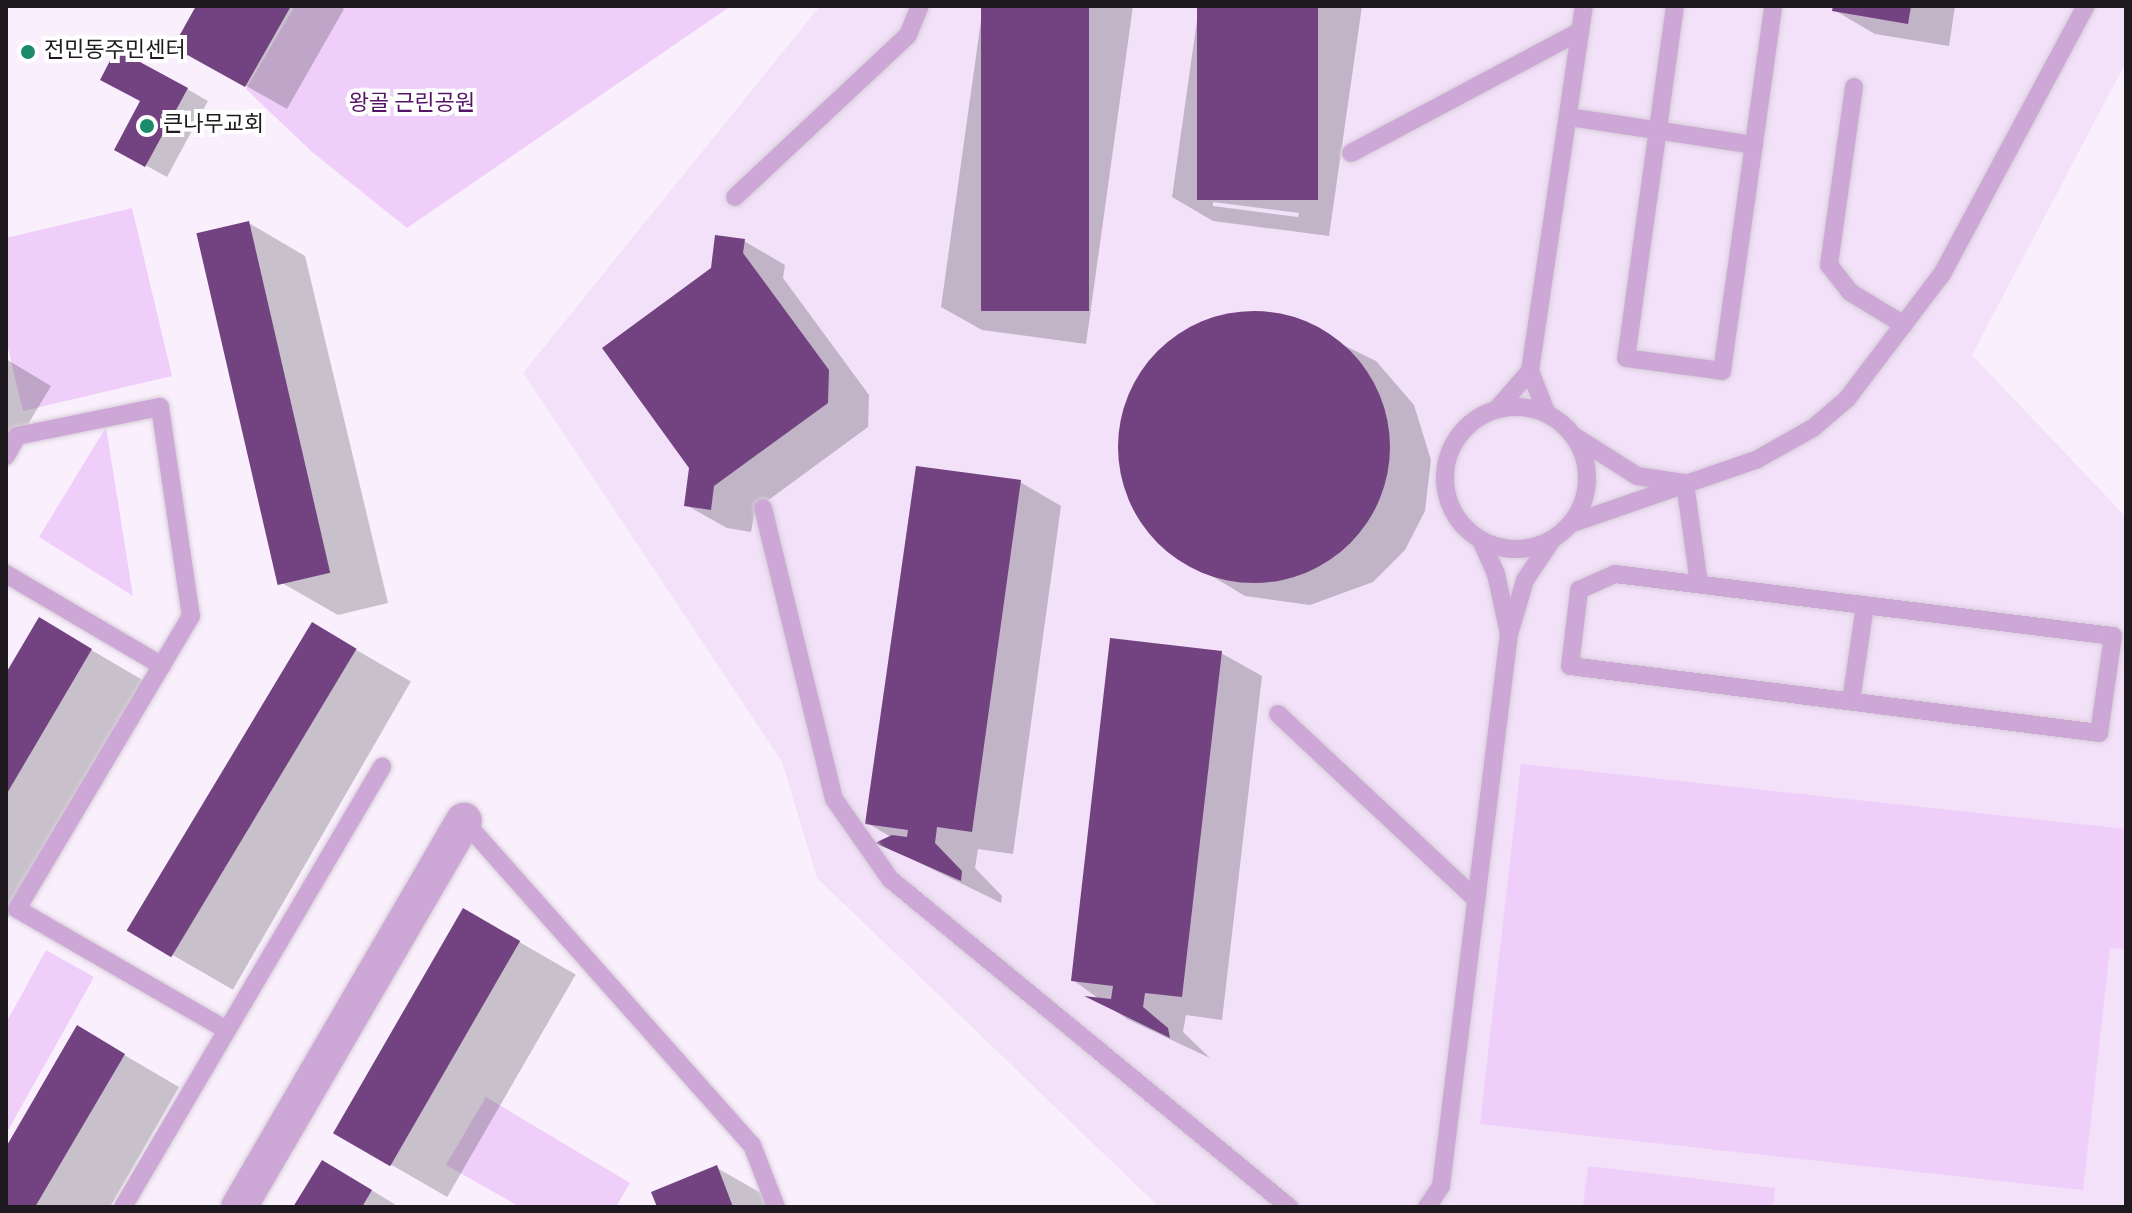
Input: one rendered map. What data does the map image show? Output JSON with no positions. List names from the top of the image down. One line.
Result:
{"parks":["왕골 근린공원"],"places":["전민동주민센터","큰나무교회"]}
